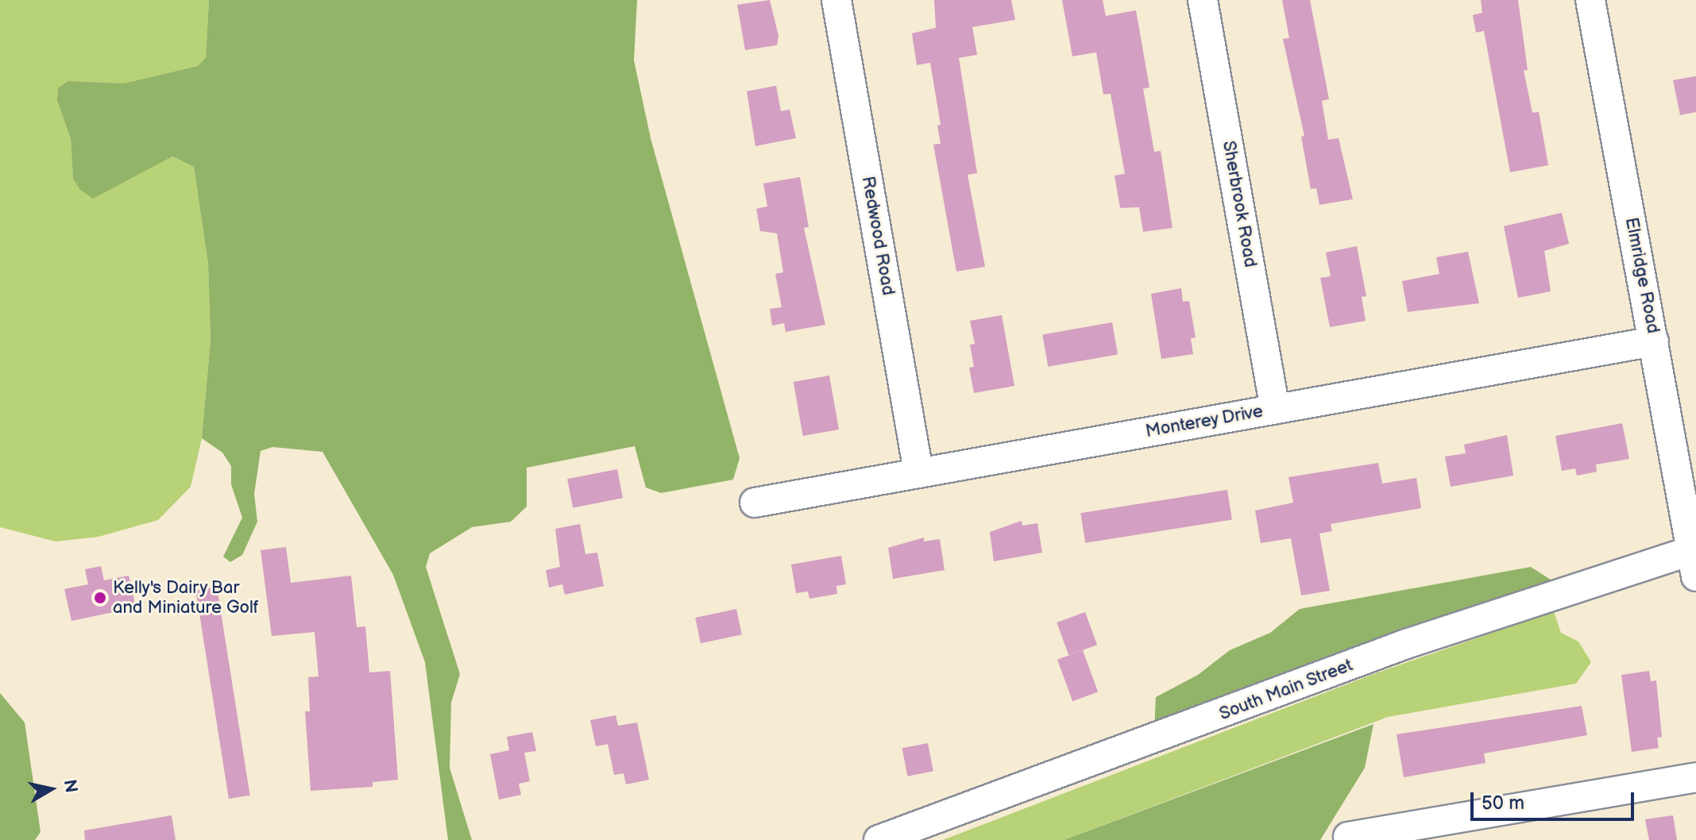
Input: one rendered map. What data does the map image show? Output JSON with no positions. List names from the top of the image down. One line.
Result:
{"streets":{"street":["Sherbrook Road","Redwood Road","Elmridge Road","Monterey Drive","South Main Street"]},"crossings":[["Sherbrook Road","Monterey Drive"],["Redwood Road","Monterey Drive"],["Elmridge Road","Monterey Drive"],["Elmridge Road","South Main Street"]],"places":["Kelly's Dairy Bar and Miniature Golf"],"scale_bar":"50 m","north":"right"}
